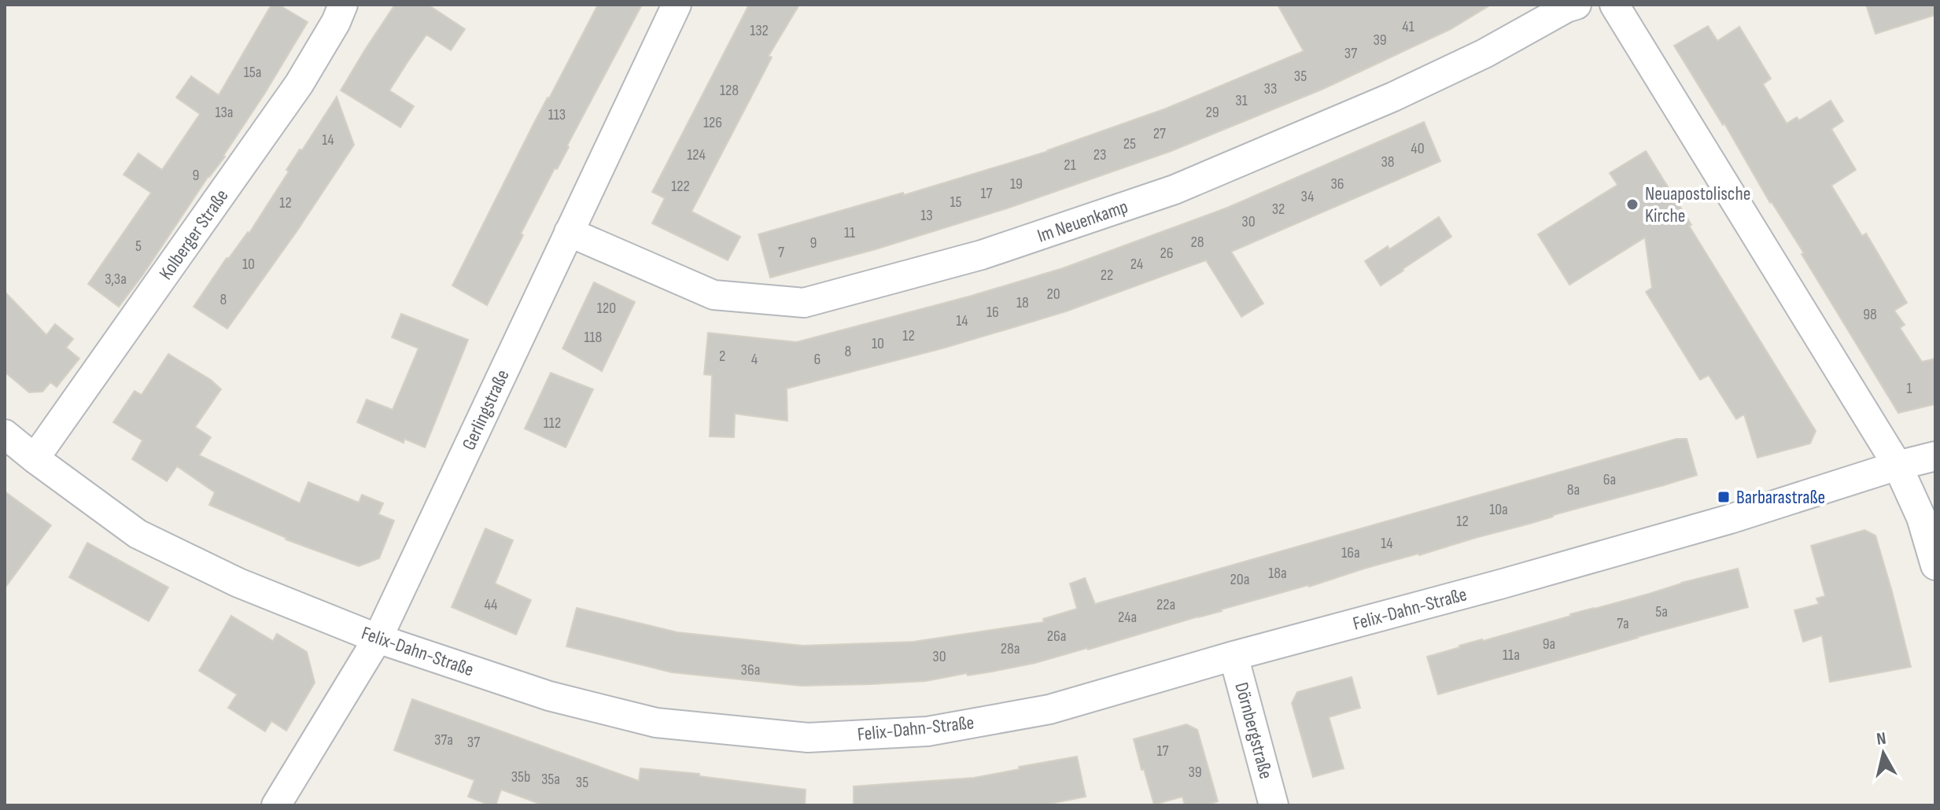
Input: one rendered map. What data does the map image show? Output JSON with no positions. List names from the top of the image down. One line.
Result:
{"streets":{"street":["Im Neuenkamp","Kolberger Straße","Gerlingstraße","Felix-Dahn-Straße","Dörnbergstraße"]},"crossings":[["Im Neuenkamp","Gerlingstraße"],["Kolberger Straße","Felix-Dahn-Straße"],["Gerlingstraße","Felix-Dahn-Straße"],["Felix-Dahn-Straße","Dörnbergstraße"]],"places":{"other":["Neuapostolische Kirche"],"transit":["Barbarastraße"]},"house_numbers":["41","132","39","37","15a","35","33","128","31","13a","29","113","126","27","14","25","40","124","23","38","21","9","19","36","122","17","34","15","12","32","13","30","11","28","9","5","7","26","10","24","22","3,3a","20","8","18","120","16","98","14","12","118","10","8","2","4","6","1","112","6a","8a","10a","12","14","16a","18a","20a","44","22a","5a","24a","7a","26a","9a","28a","11a","30","36a","37a","37","17","39","35b","35a","35"],"north":"top"}
